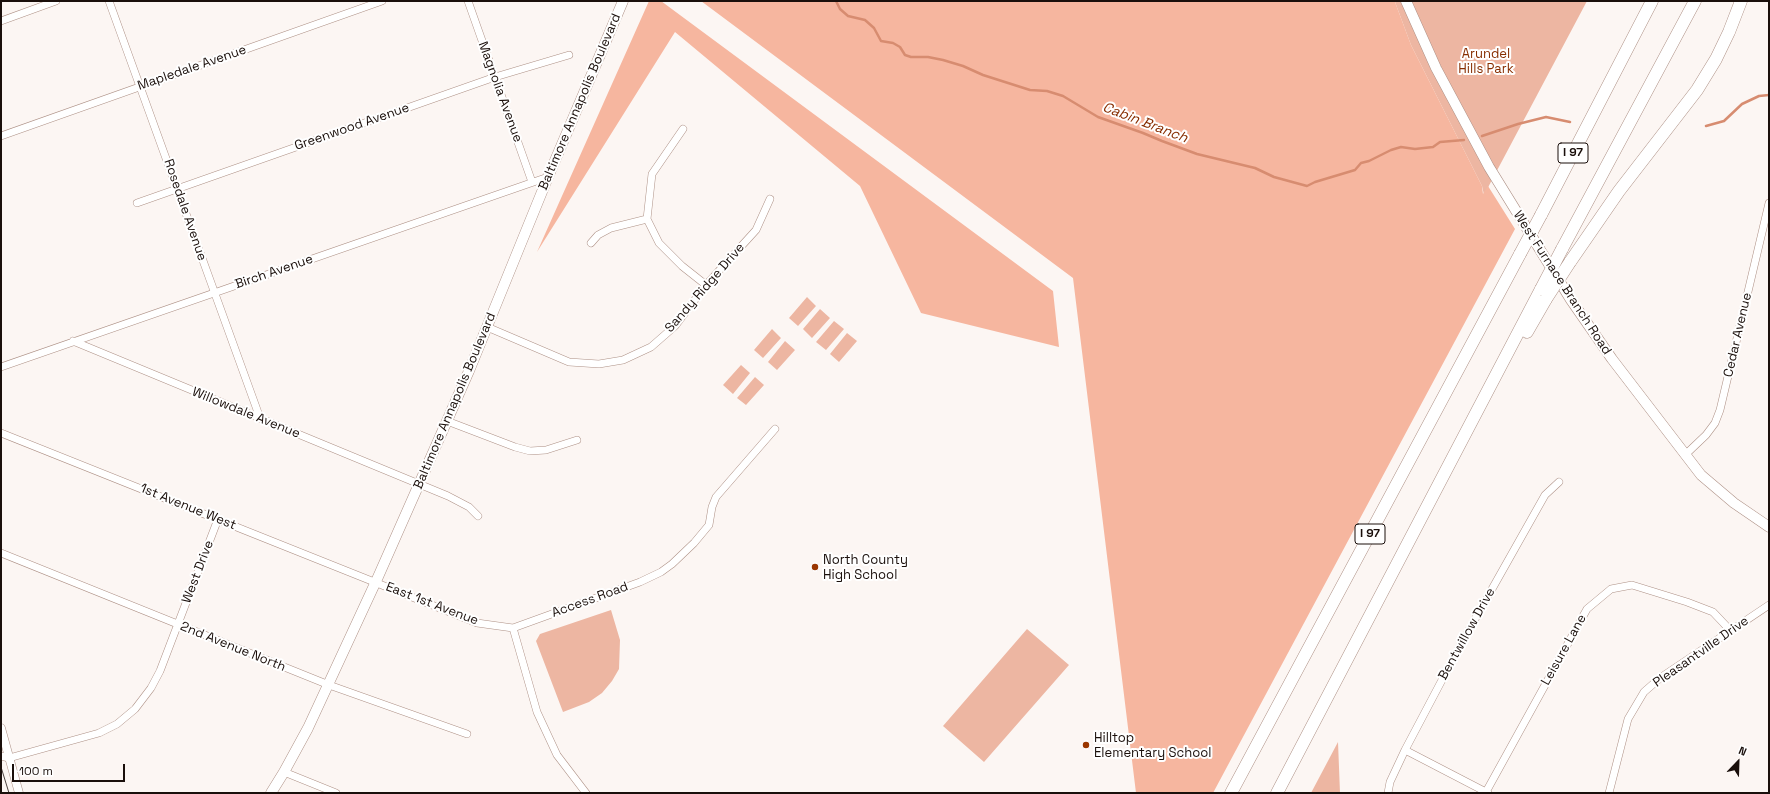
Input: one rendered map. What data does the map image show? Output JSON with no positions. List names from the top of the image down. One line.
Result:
{"streets":{"highway":["I 97"],"main road":["Baltimore Annapolis Boulevard","West Furnace Branch Road"],"street":["Mapledale Avenue","Magnolia Avenue","Greenwood Avenue","Rosedale Avenue","Birch Avenue","Sandy Ridge Drive","Cedar Avenue","Willowdale Avenue","1st Avenue West","West Drive","Access Road","East 1st Avenue","Bentwillow Drive","2nd Avenue North","Leisure Lane","Pleasantville Drive"]},"crossings":[["Mapledale Avenue","Rosedale Avenue"],["Magnolia Avenue","Greenwood Avenue"],["Magnolia Avenue","Birch Avenue"],["Baltimore Annapolis Boulevard","Birch Avenue"],["Baltimore Annapolis Boulevard","Sandy Ridge Drive"],["Baltimore Annapolis Boulevard","Willowdale Avenue"],["Baltimore Annapolis Boulevard","1st Avenue West"],["Baltimore Annapolis Boulevard","East 1st Avenue"],["Baltimore Annapolis Boulevard","2nd Avenue North"],["Greenwood Avenue","Rosedale Avenue"],["Rosedale Avenue","Birch Avenue"],["Rosedale Avenue","Willowdale Avenue"],["Birch Avenue","Willowdale Avenue"],["West Furnace Branch Road","Cedar Avenue"],["1st Avenue West","West Drive"],["1st Avenue West","East 1st Avenue"],["West Drive","2nd Avenue North"],["Access Road","East 1st Avenue"],["Leisure Lane","Pleasantville Drive"]],"water":["Cabin Branch"],"parks":["Arundel Hills Park"],"places":["North County High School","Hilltop Elementary School"],"scale_bar":"100 m","north":"top right"}
